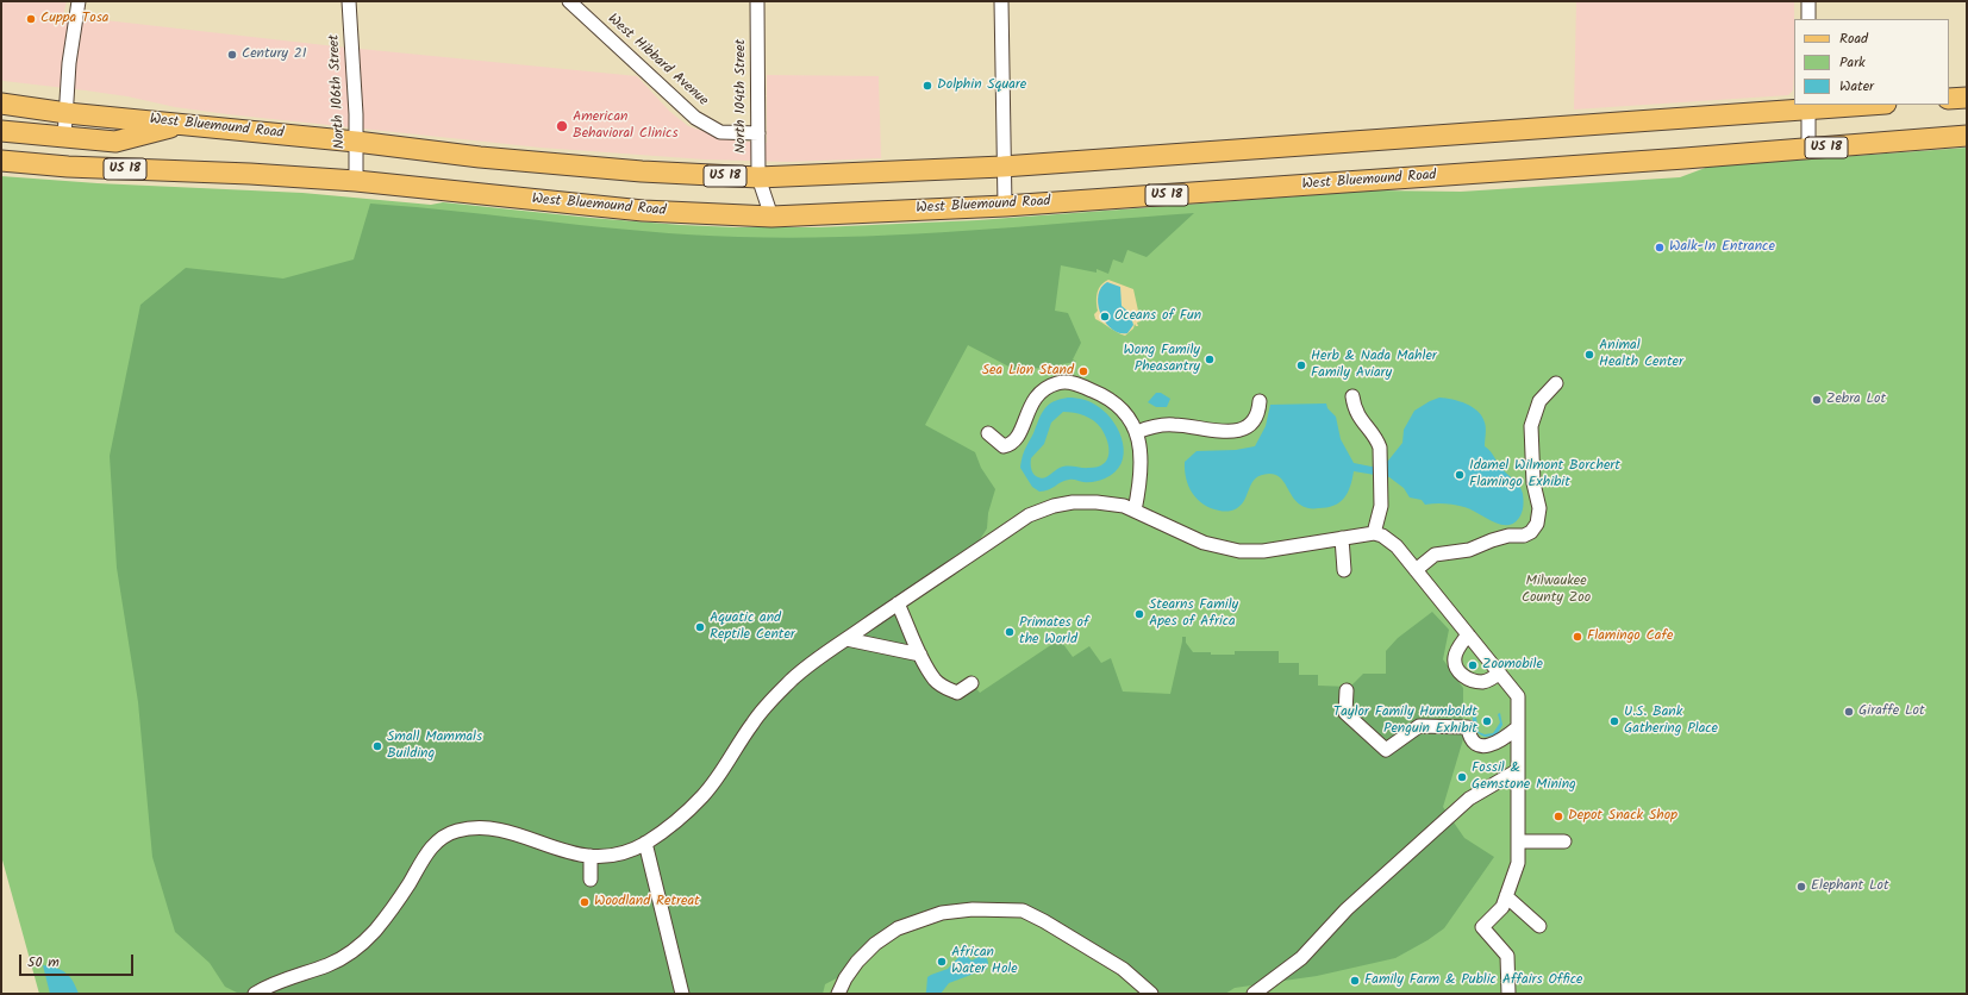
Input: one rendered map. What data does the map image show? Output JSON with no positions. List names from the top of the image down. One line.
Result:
{"streets":{"main road":["West Bluemound Road","US 18"],"street":["West Hibbard Avenue","North 106th Street","North 104th Street"]},"crossings":[["West Hibbard Avenue","North 104th Street"],["North 106th Street","West Bluemound Road"],["North 104th Street","West Bluemound Road"]],"parks":["Milwaukee County Zoo"],"places":["Cuppa Tosa","Century 21","Dolphin Square","American Behavioral Clinics","Walk-In Entrance","Oceans of Fun","Animal Health Center","Wong Family Pheasantry","Herb & Nada Mahler Family Aviary","Sea Lion Stand","Zebra Lot","Idamel Wilmont Borchert Flamingo Exhibit","Stearns Family Apes of Africa","Aquatic and Reptile Center","Primates of the World","Flamingo Cafe","Zoomobile","Giraffe Lot","Taylor Family Humboldt Penguin Exhibit","U.S. Bank Gathering Place","Small Mammals Building","Fossil & Gemstone Mining","Depot Snack Shop","Elephant Lot","Woodland Retreat","African Water Hole","Family Farm & Public Affairs Office"],"legend":["Road","Park","Water"],"scale_bar":"50 m"}
